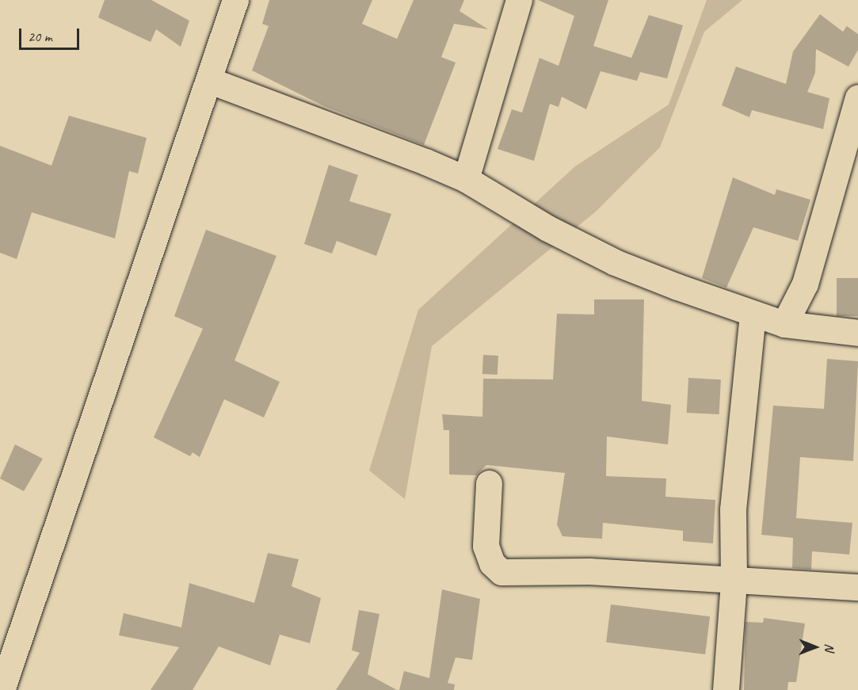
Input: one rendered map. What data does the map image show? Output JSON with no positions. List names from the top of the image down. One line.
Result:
{"scale_bar":"20 m","north":"right"}
